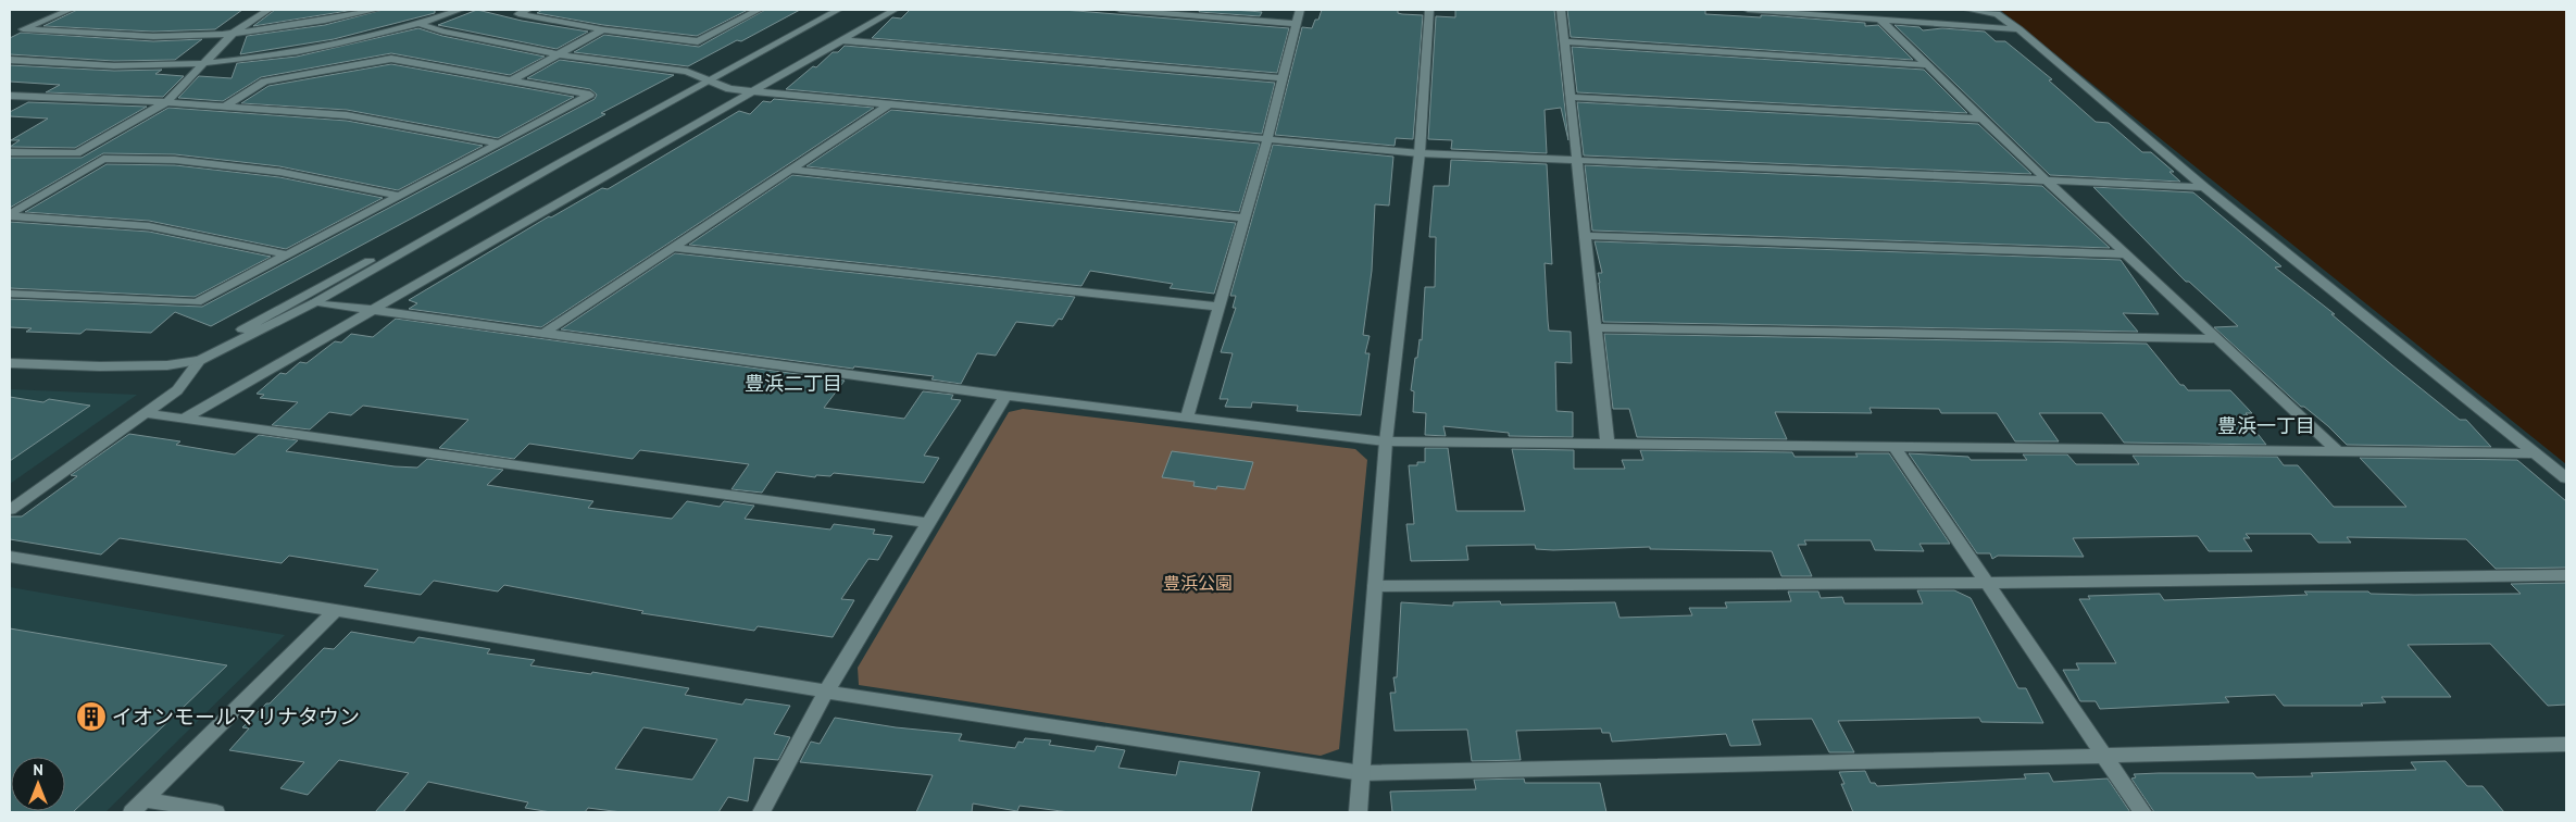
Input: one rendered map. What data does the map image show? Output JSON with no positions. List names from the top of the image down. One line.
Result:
{"districts":["豊浜二丁目","豊浜一丁目"],"parks":["豊浜公園"],"places":{"building":["イオンモールマリナタウン"]},"north":"top"}
